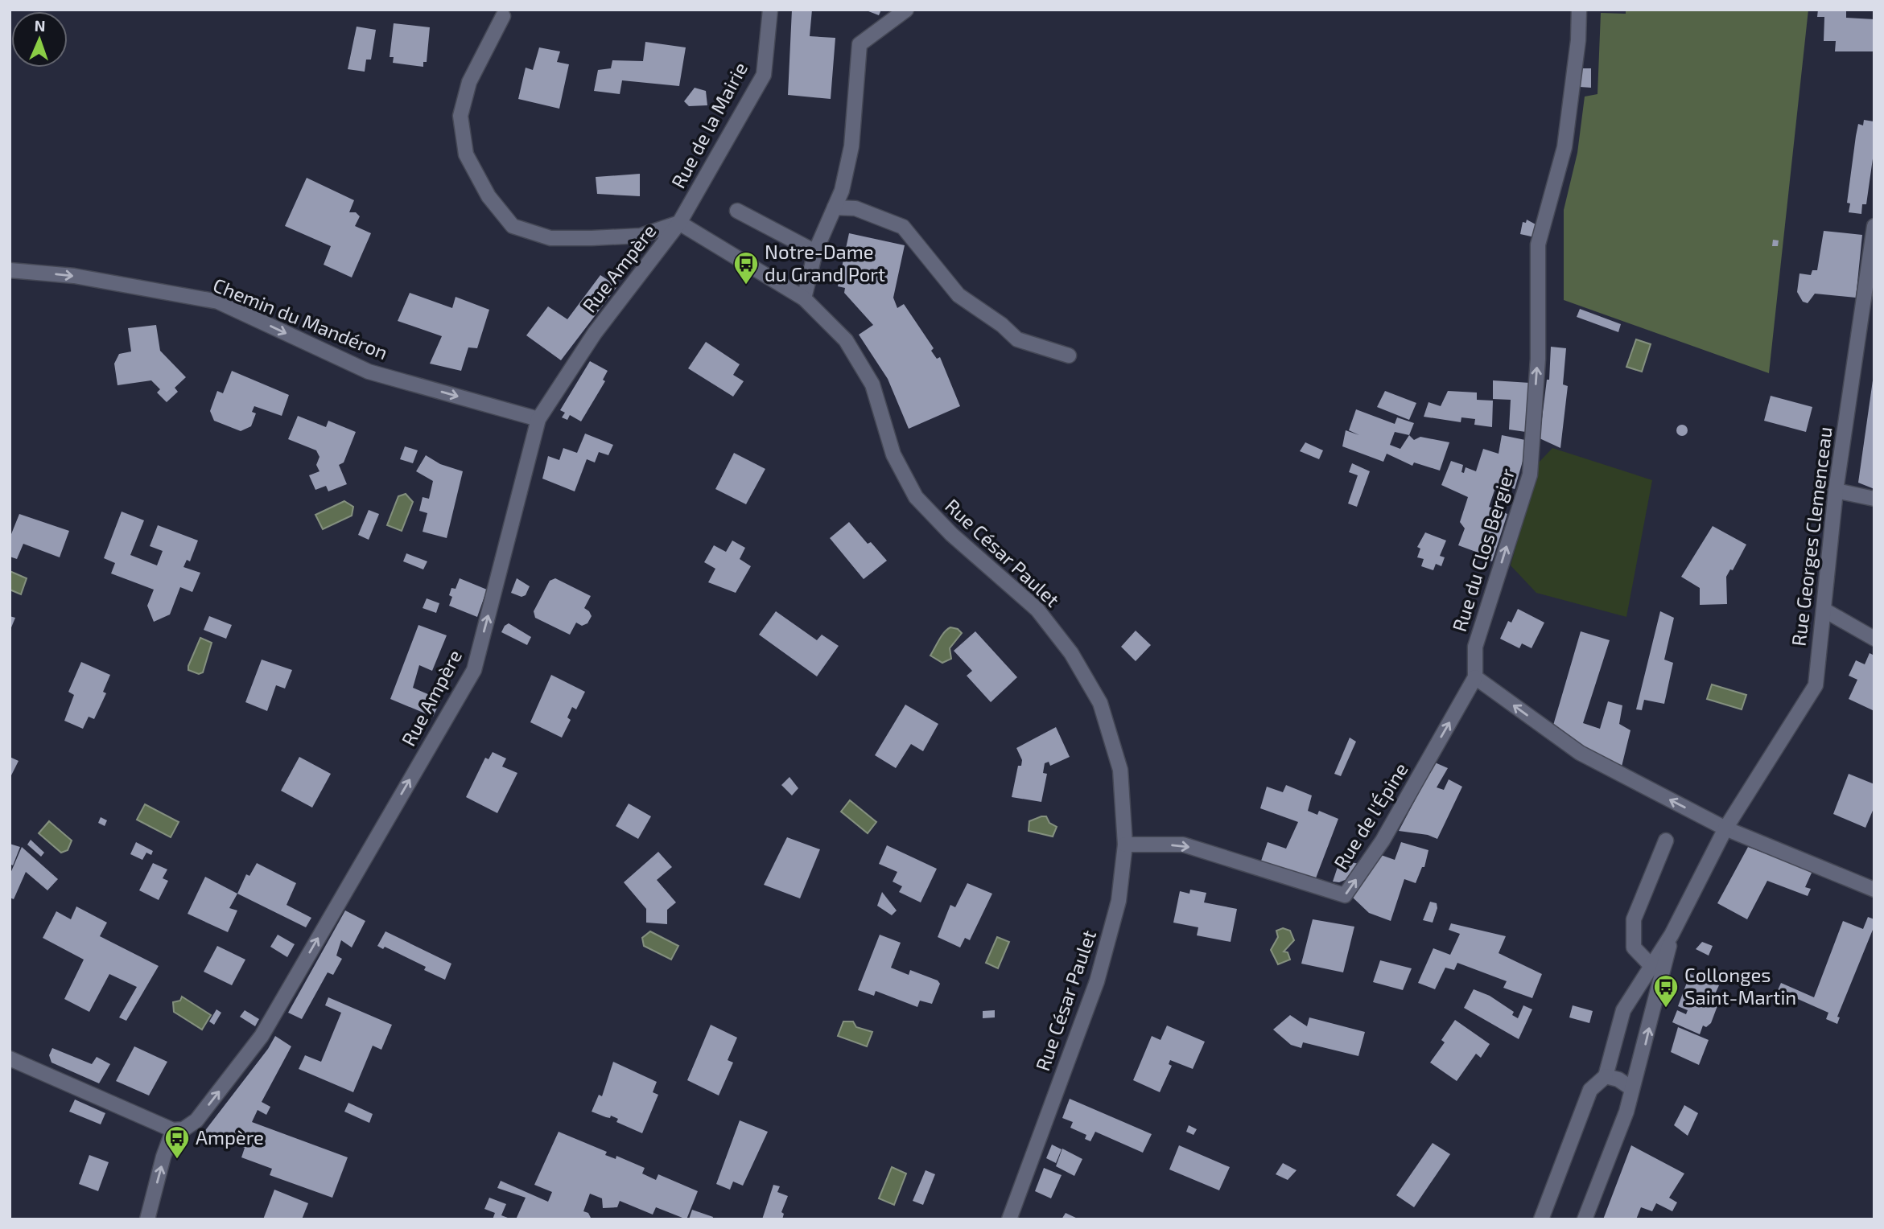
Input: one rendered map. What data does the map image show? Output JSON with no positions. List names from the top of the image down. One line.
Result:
{"streets":{"street":["Rue de la Mairie","Rue Ampère","Chemin du Mandéron","Rue Georges Clemenceau","Rue du Clos Bergier","Rue César Paulet","Rue de l'Épine"]},"crossings":[["Rue de la Mairie","Rue Ampère"],["Rue de la Mairie","Rue César Paulet"],["Rue Ampère","Chemin du Mandéron"],["Rue Ampère","Rue César Paulet"],["Rue du Clos Bergier","Rue de l'Épine"],["Rue César Paulet","Rue de l'Épine"]],"one_way":["Rue Ampère","Chemin du Mandéron","Rue du Clos Bergier","Rue de l'Épine"],"places":{"bus stop":["Notre-Dame du Grand Port","Collonges Saint-Martin","Ampère"]},"north":"top"}
